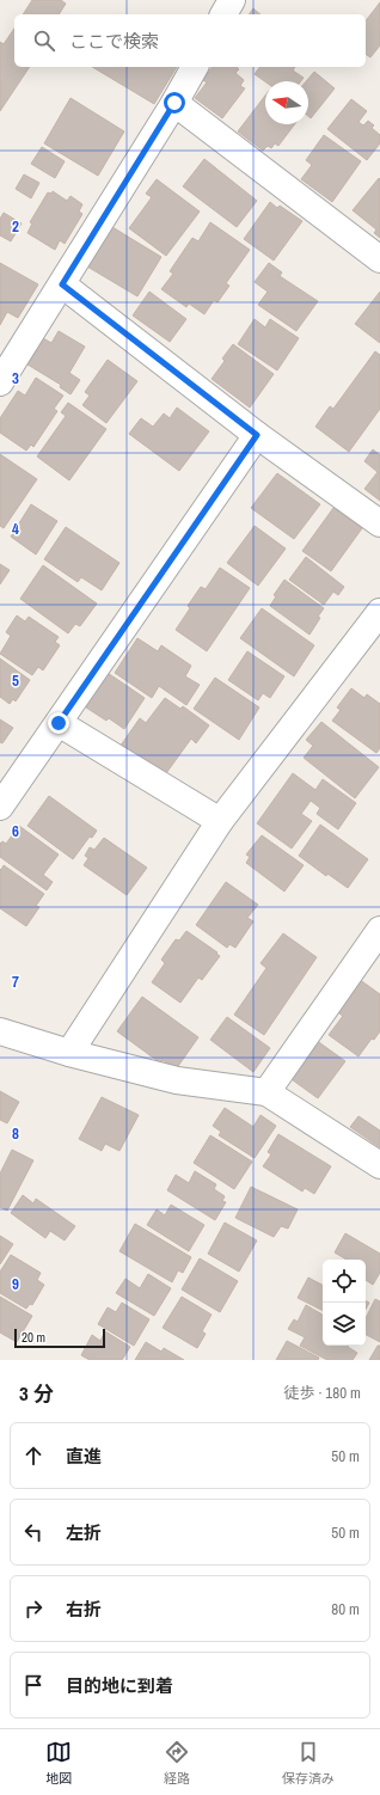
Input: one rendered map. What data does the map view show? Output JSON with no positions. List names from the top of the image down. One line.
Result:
{"scale_bar":"20 m","north":"left","page":{"search":"ここで検索","scale":"20 m","heading":["3 分","徒歩 · 180 m"],"list":[["直進","50 m"],["左折","50 m"],["右折","80 m"],"目的地に到着"],"nav":["地図","経路","保存済み"]},"grid":{"rows":["2","3","4","5","6","7","8","9"]}}
